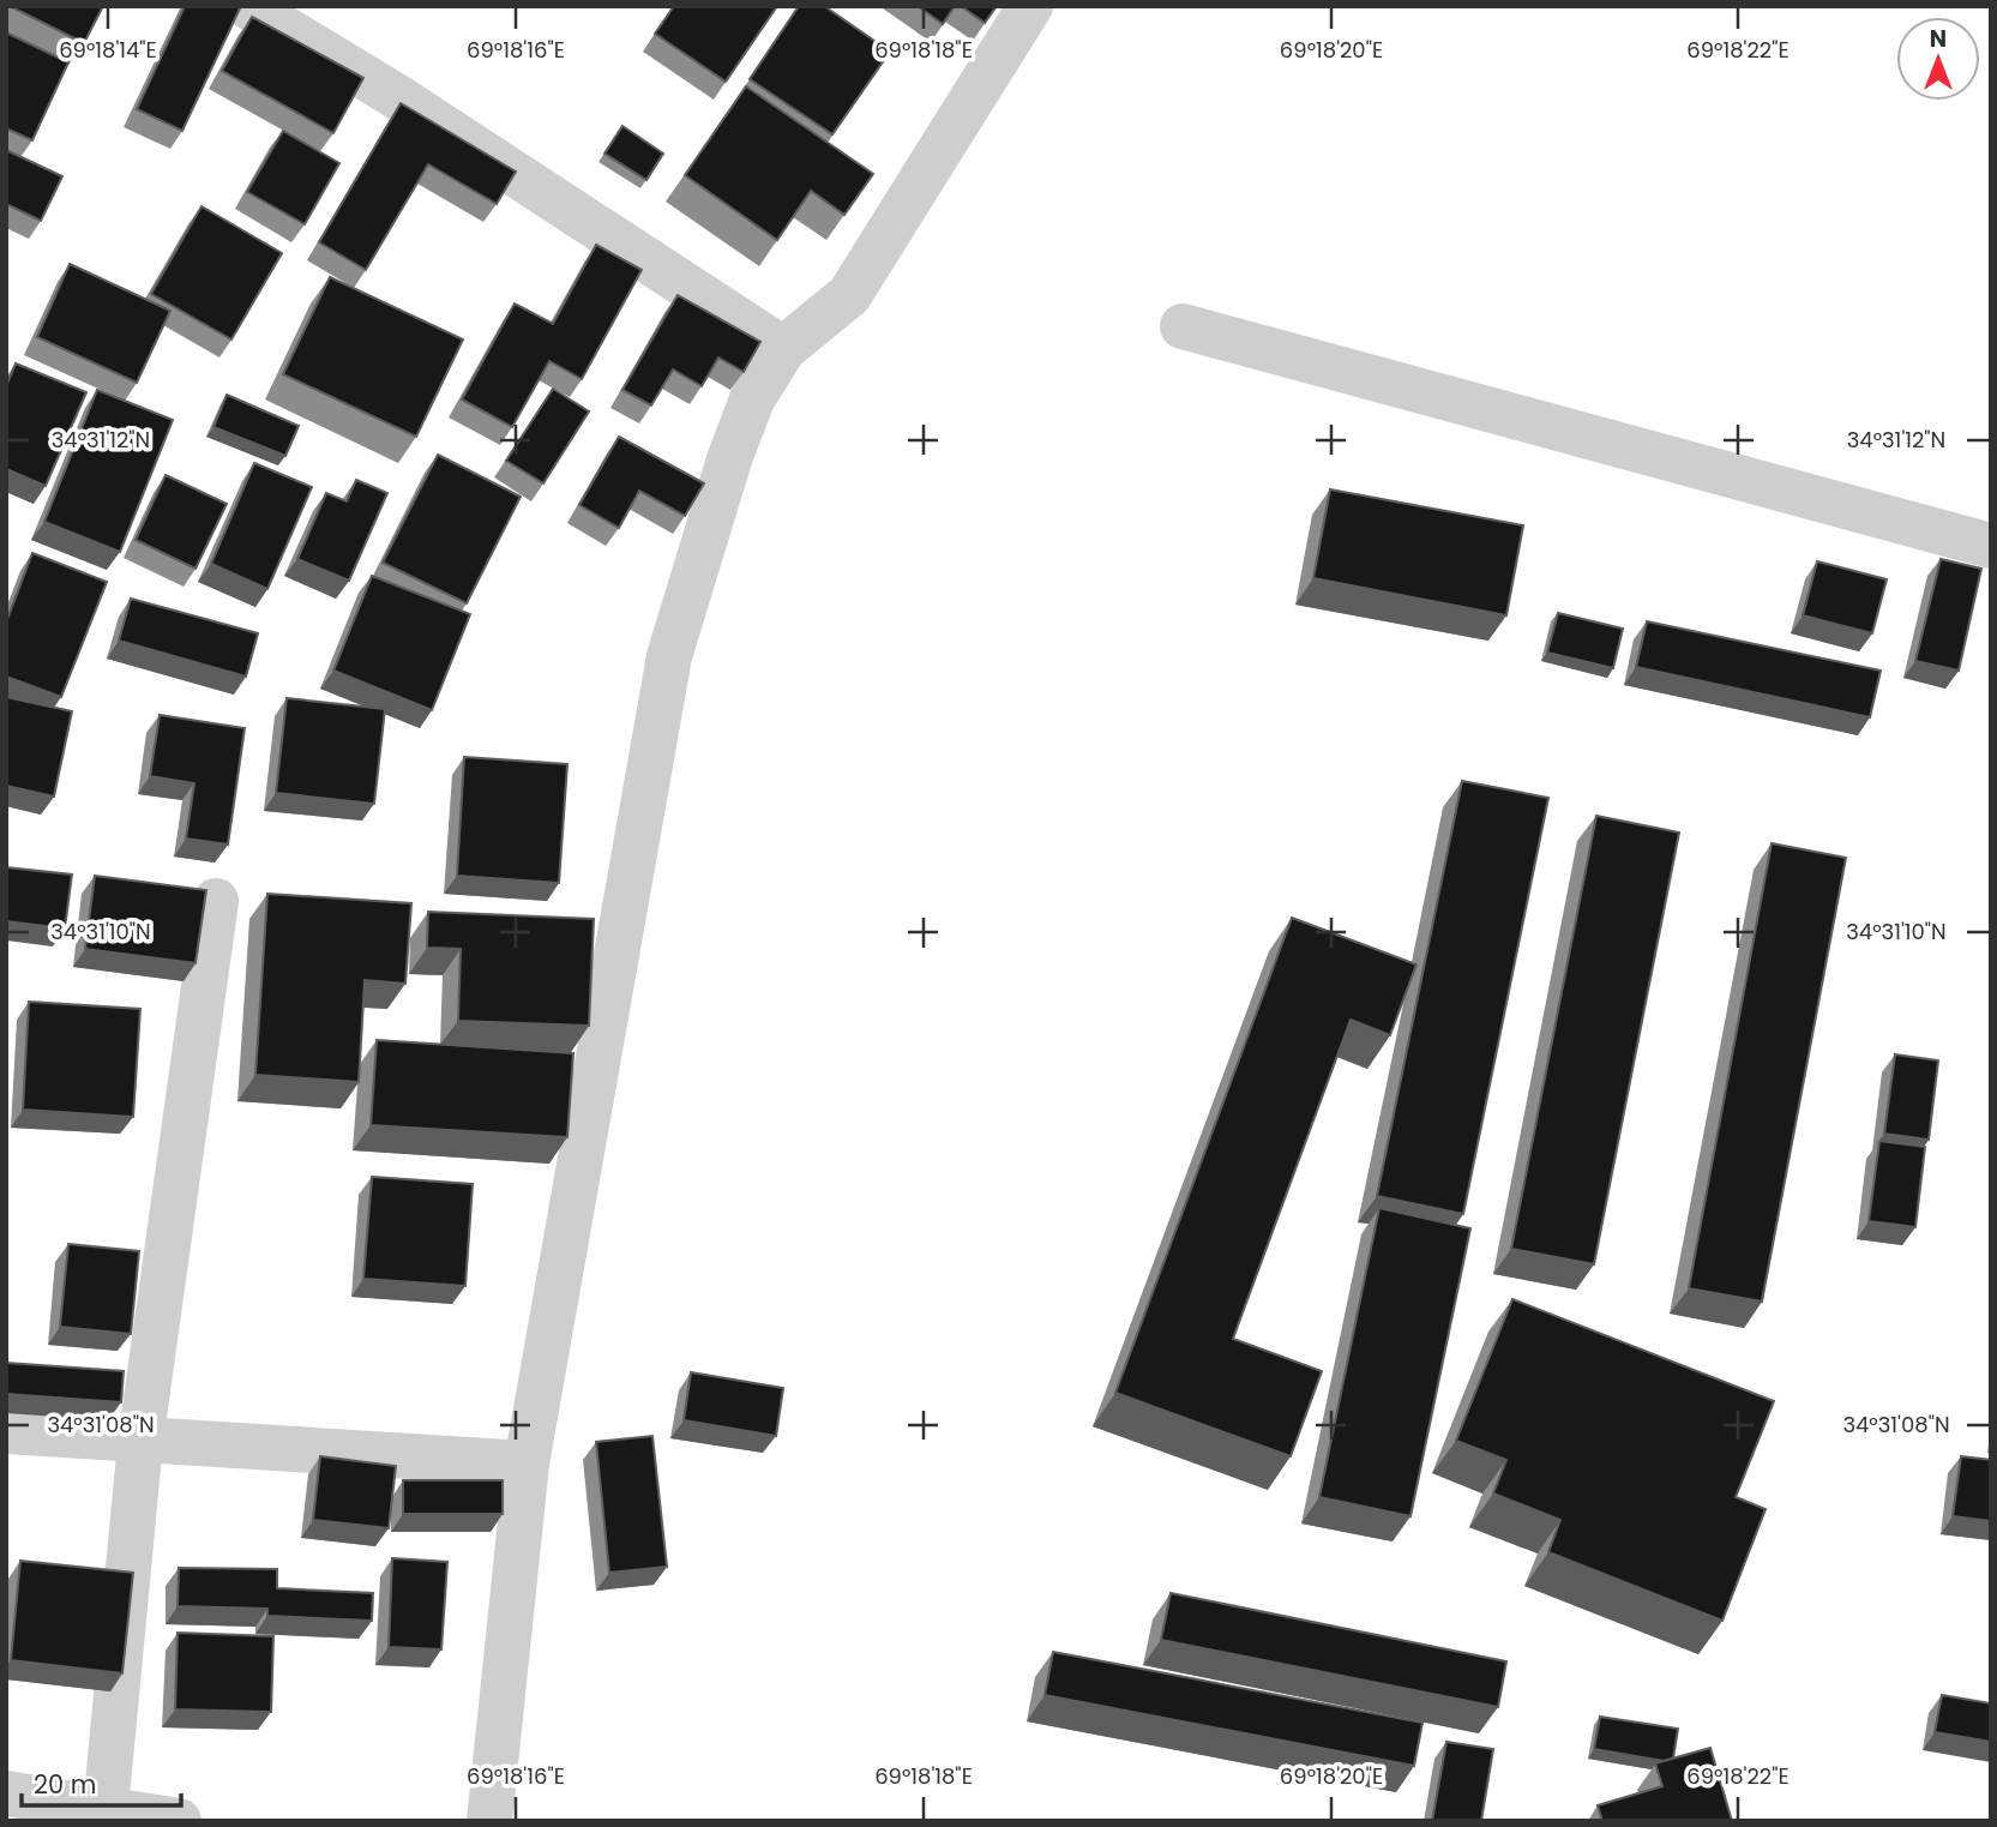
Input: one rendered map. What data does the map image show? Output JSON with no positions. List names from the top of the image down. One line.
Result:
{"scale_bar":"20 m","north":"top","coordinates":["69°18'14\"E","69°18'16\"E","69°18'18\"E","69°18'20\"E","69°18'22\"E","34°31'12\"N","34°31'10\"N","34°31'08\"N"]}
